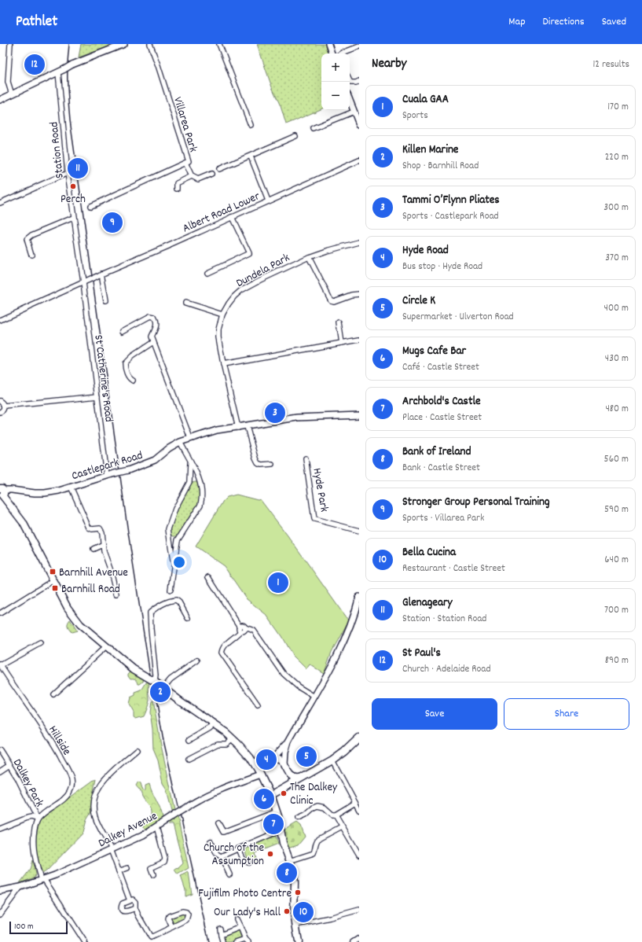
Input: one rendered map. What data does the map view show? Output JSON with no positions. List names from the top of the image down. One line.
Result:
{"streets":{"street":["Villarea Park","Station Road","Albert Road Lower","Dundela Park","St Catherine's Road","Castlepark Road","Hyde Park","Hillside","Dalkey Park","Dalkey Avenue"]},"crossings":[["Station Road","Albert Road Lower"],["Station Road","St Catherine's Road"],["Albert Road Lower","St Catherine's Road"],["Dundela Park","Castlepark Road"],["St Catherine's Road","Castlepark Road"],["Hillside","Dalkey Park"],["Dalkey Park","Dalkey Avenue"]],"places":{"other":["Perch","The Dalkey Clinic","Church of the Assumption","Fujifilm Photo Centre","Our Lady's Hall"],"transit":["Barnhill Avenue","Barnhill Road"]},"scale_bar":"100 m","page":{"header":"Pathlet","nav":["Map","Directions","Saved"],"heading":["Nearby","12 results"],"pins":["12","11","9","3","1","2","5","4","6","7","8","10"],"map_buttons":["+","−"],"list":[{"mark":"1","name":"Cuala GAA","note":"Sports","value":"170 m"},{"mark":"2","name":"Killen Marine","note":"Shop · Barnhill Road","value":"220 m"},{"mark":"3","name":"Tammi O’Flynn Pliates","note":"Sports · Castlepark Road","value":"300 m"},{"mark":"4","name":"Hyde Road","note":"Bus stop · Hyde Road","value":"370 m"},{"mark":"5","name":"Circle K","note":"Supermarket · Ulverton Road","value":"400 m"},{"mark":"6","name":"Mugs Cafe Bar","note":"Café · Castle Street","value":"430 m"},{"mark":"7","name":"Archbold's Castle","note":"Place · Castle Street","value":"480 m"},{"mark":"8","name":"Bank of Ireland","note":"Bank · Castle Street","value":"560 m"},{"mark":"9","name":"Stronger Group Personal Training","note":"Sports · Villarea Park","value":"590 m"},{"mark":"10","name":"Bella Cucina","note":"Restaurant · Castle Street","value":"640 m"},{"mark":"11","name":"Glenageary","note":"Station · Station Road","value":"700 m"},{"mark":"12","name":"St Paul's","note":"Church · Adelaide Road","value":"890 m"}],"buttons":["Save","Share"],"scale":"100 m"}}
